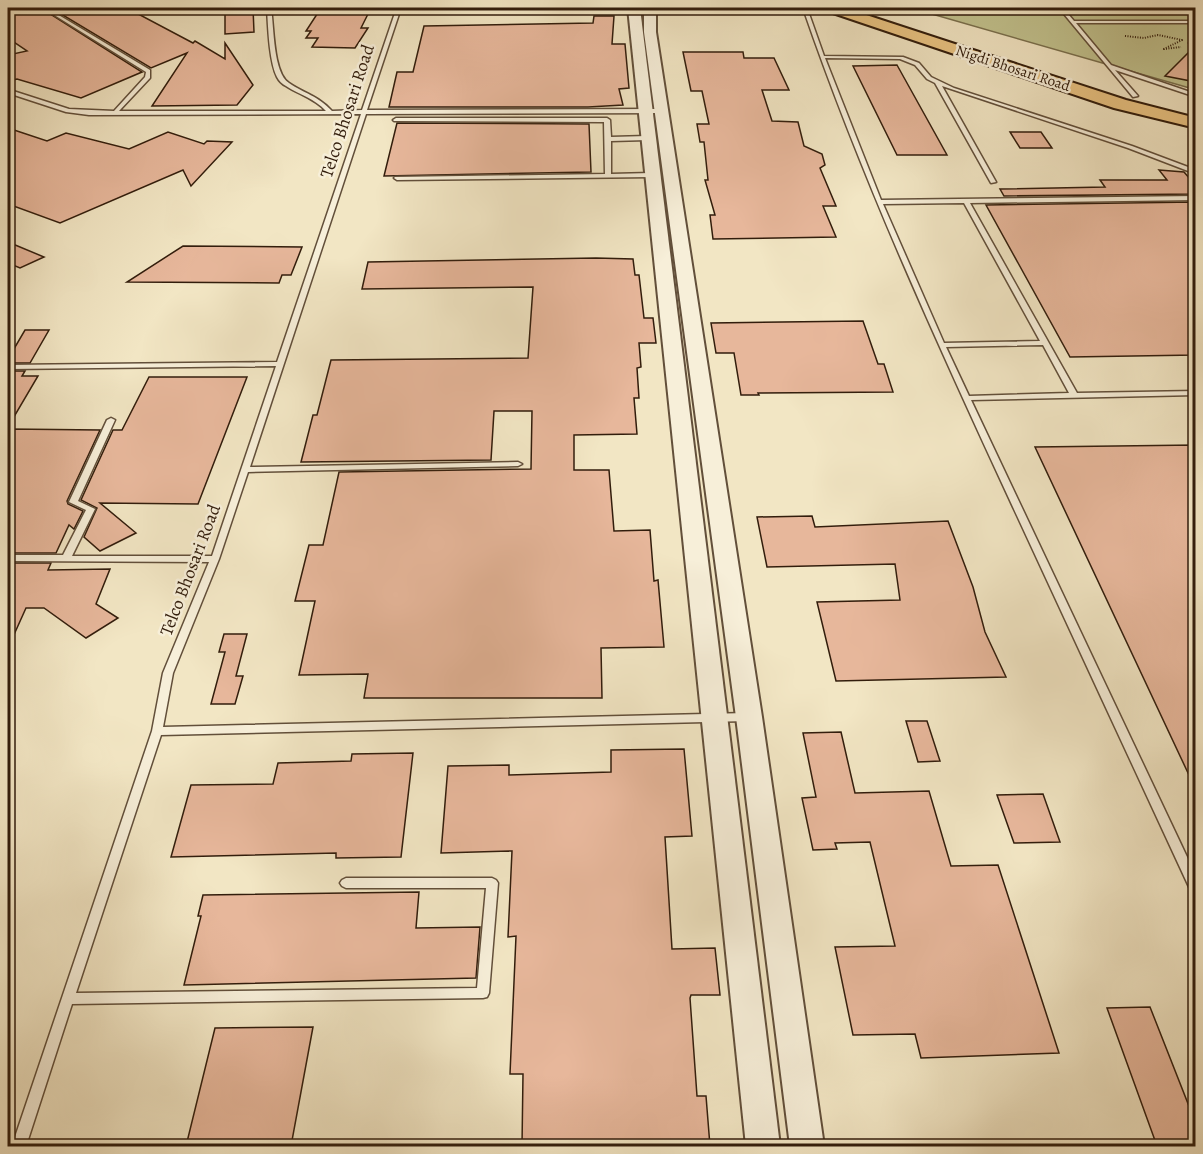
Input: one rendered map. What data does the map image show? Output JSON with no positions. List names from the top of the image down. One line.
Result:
{"streets":{"main road":["Nigdi Bhosari Road"],"lane":["Telco Bhosari Road"]}}
